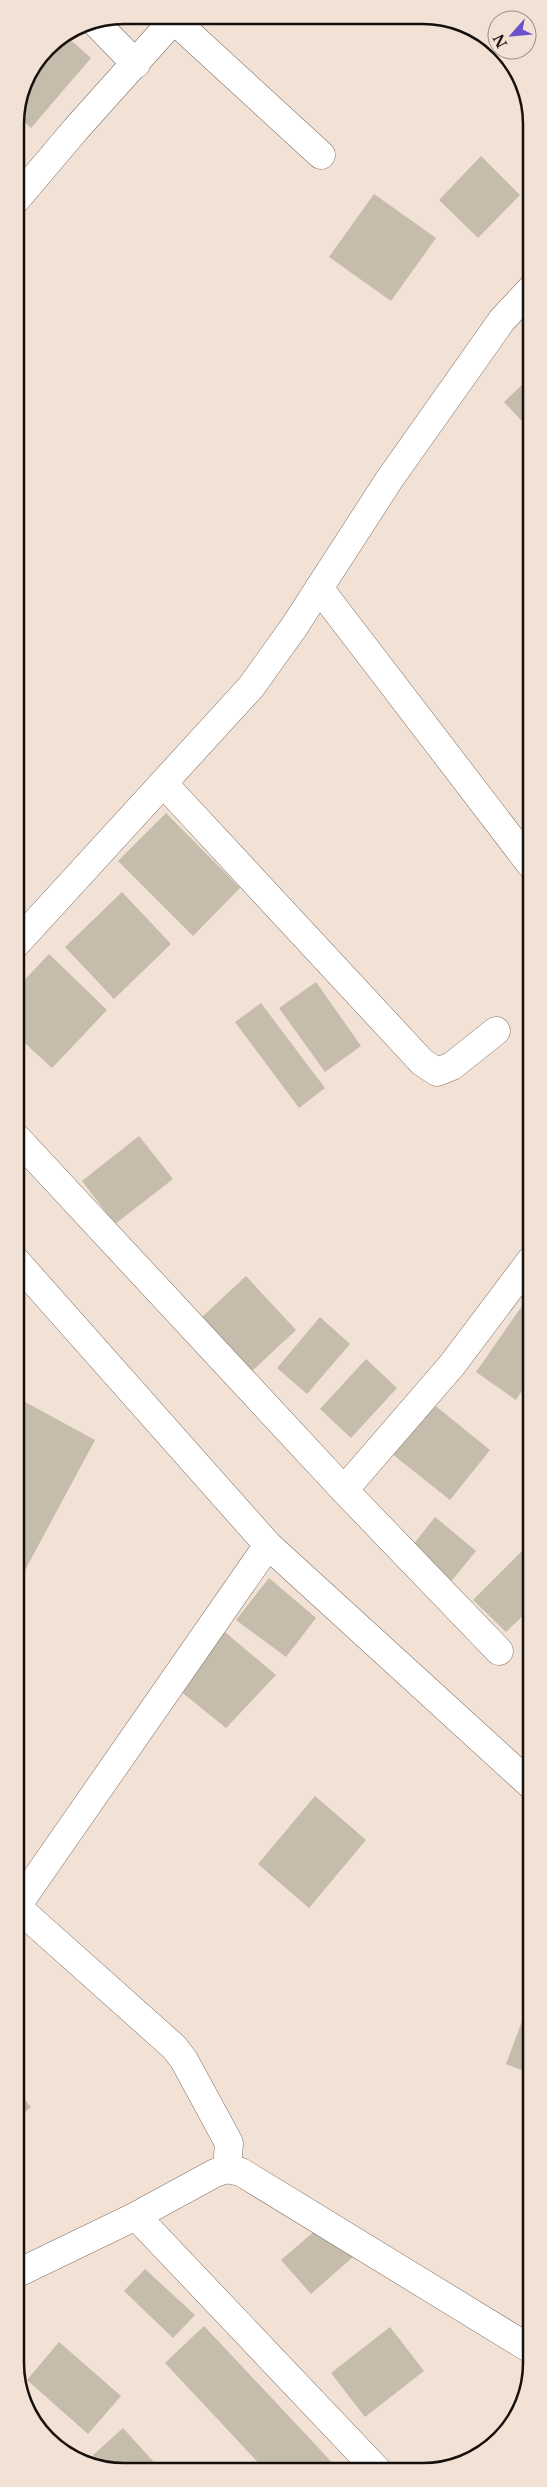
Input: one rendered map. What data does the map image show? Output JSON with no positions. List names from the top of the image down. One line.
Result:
{"north":"bottom left"}
